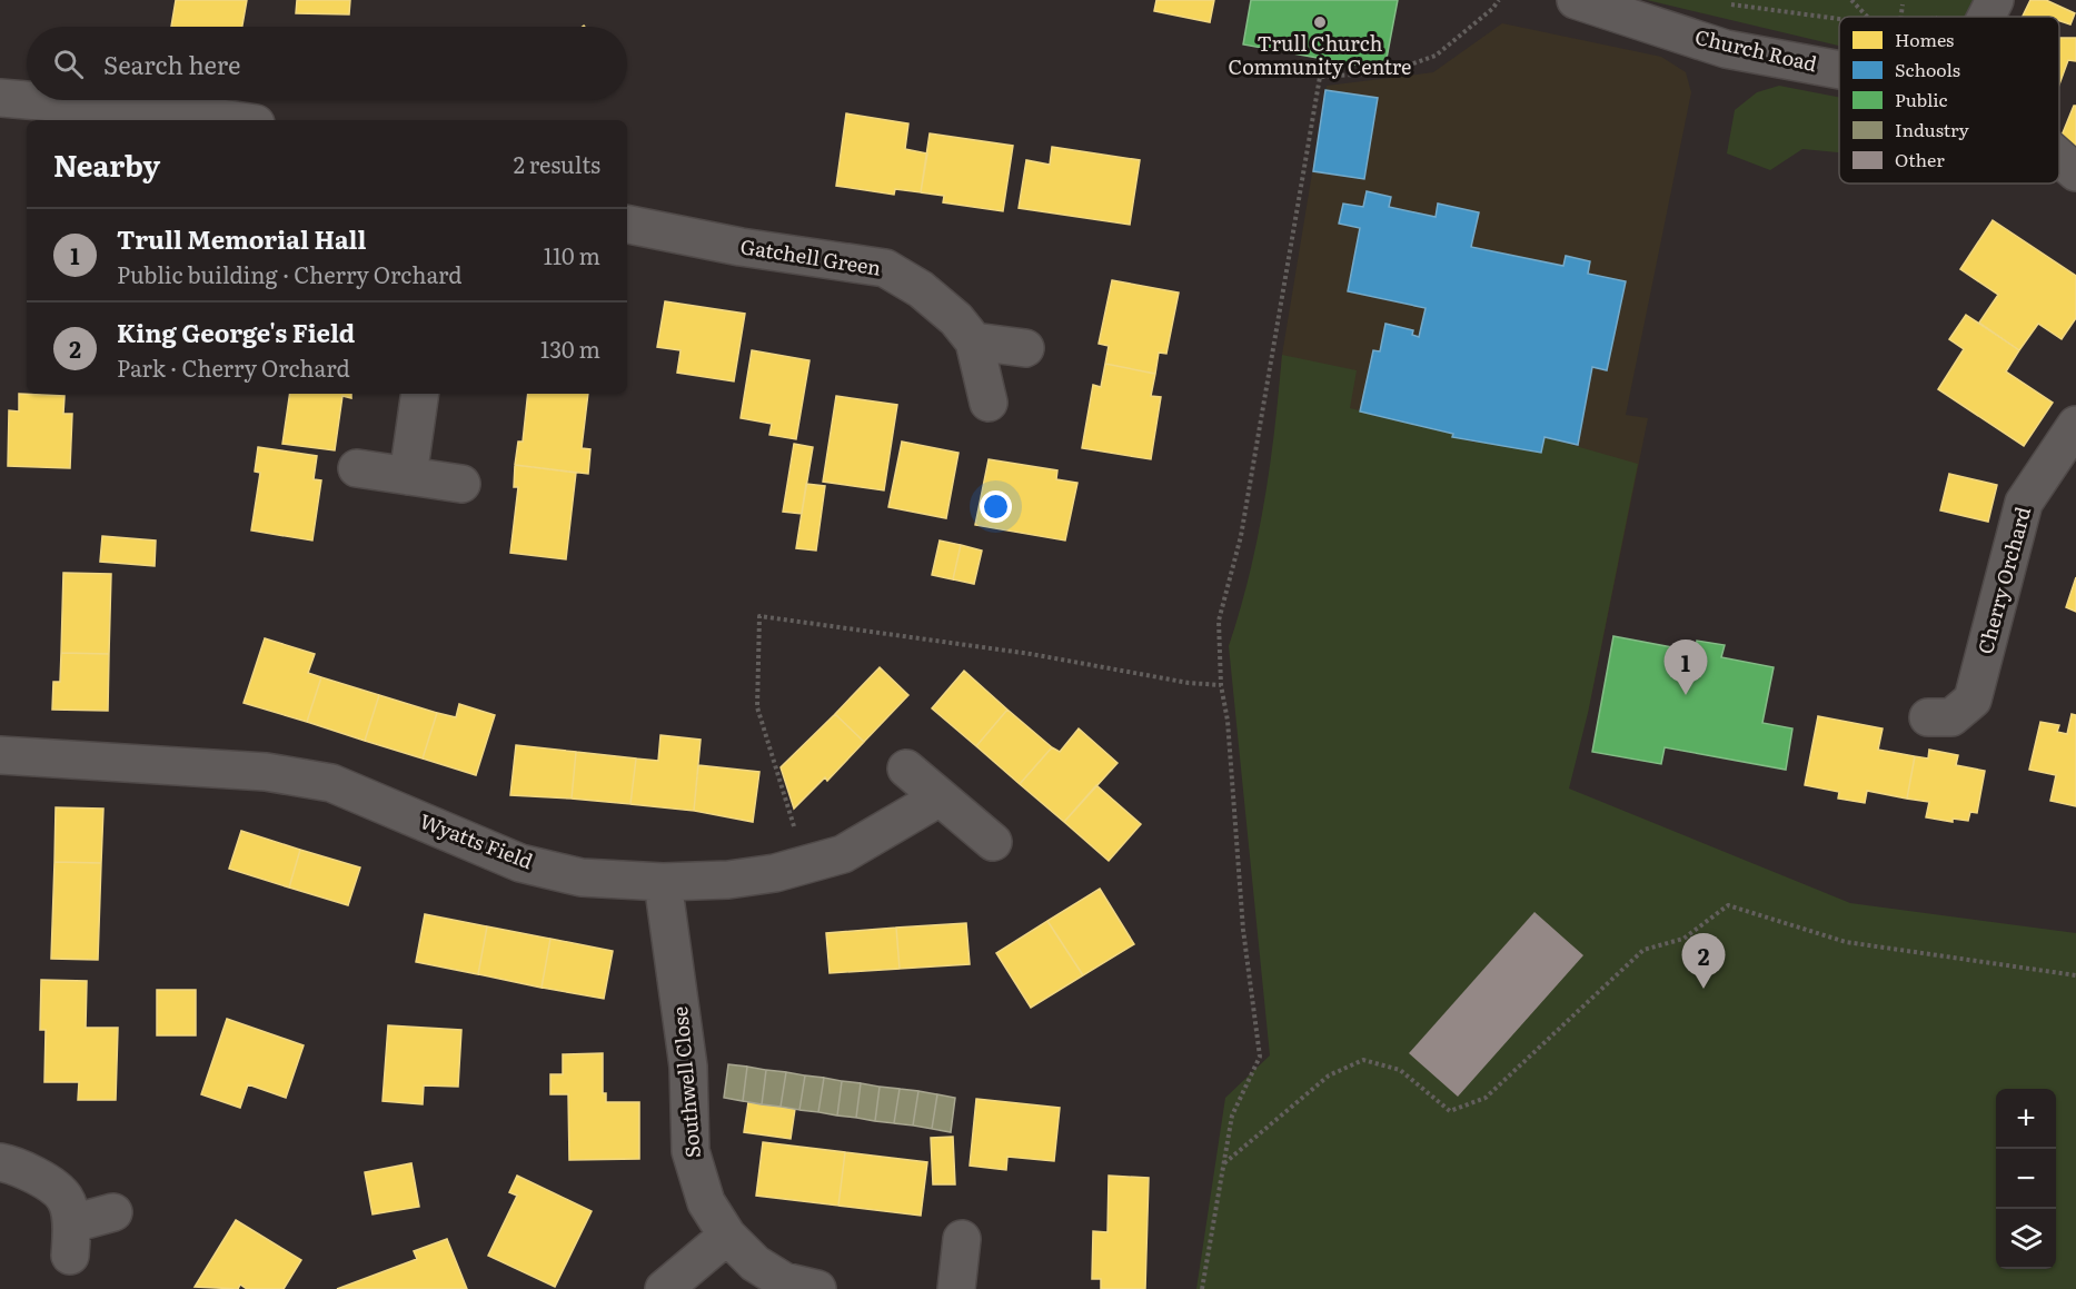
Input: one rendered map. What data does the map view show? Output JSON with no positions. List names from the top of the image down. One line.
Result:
{"streets":{"street":["Church Road","Gatchell Green","Cherry Orchard","Wyatts Field","Southwell Close"]},"crossings":[["Wyatts Field","Southwell Close"]],"places":["Trull Church Community Centre"],"legend":["Homes","Schools","Public","Industry","Other"],"page":{"search":"Search here","heading":["Nearby","2 results"],"list":[{"mark":"1","name":"Trull Memorial Hall","note":"Public building · Cherry Orchard","value":"110 m"},{"mark":"2","name":"King George's Field","note":"Park · Cherry Orchard","value":"130 m"}],"pins":["1","2"],"map_buttons":["+","−"]}}
